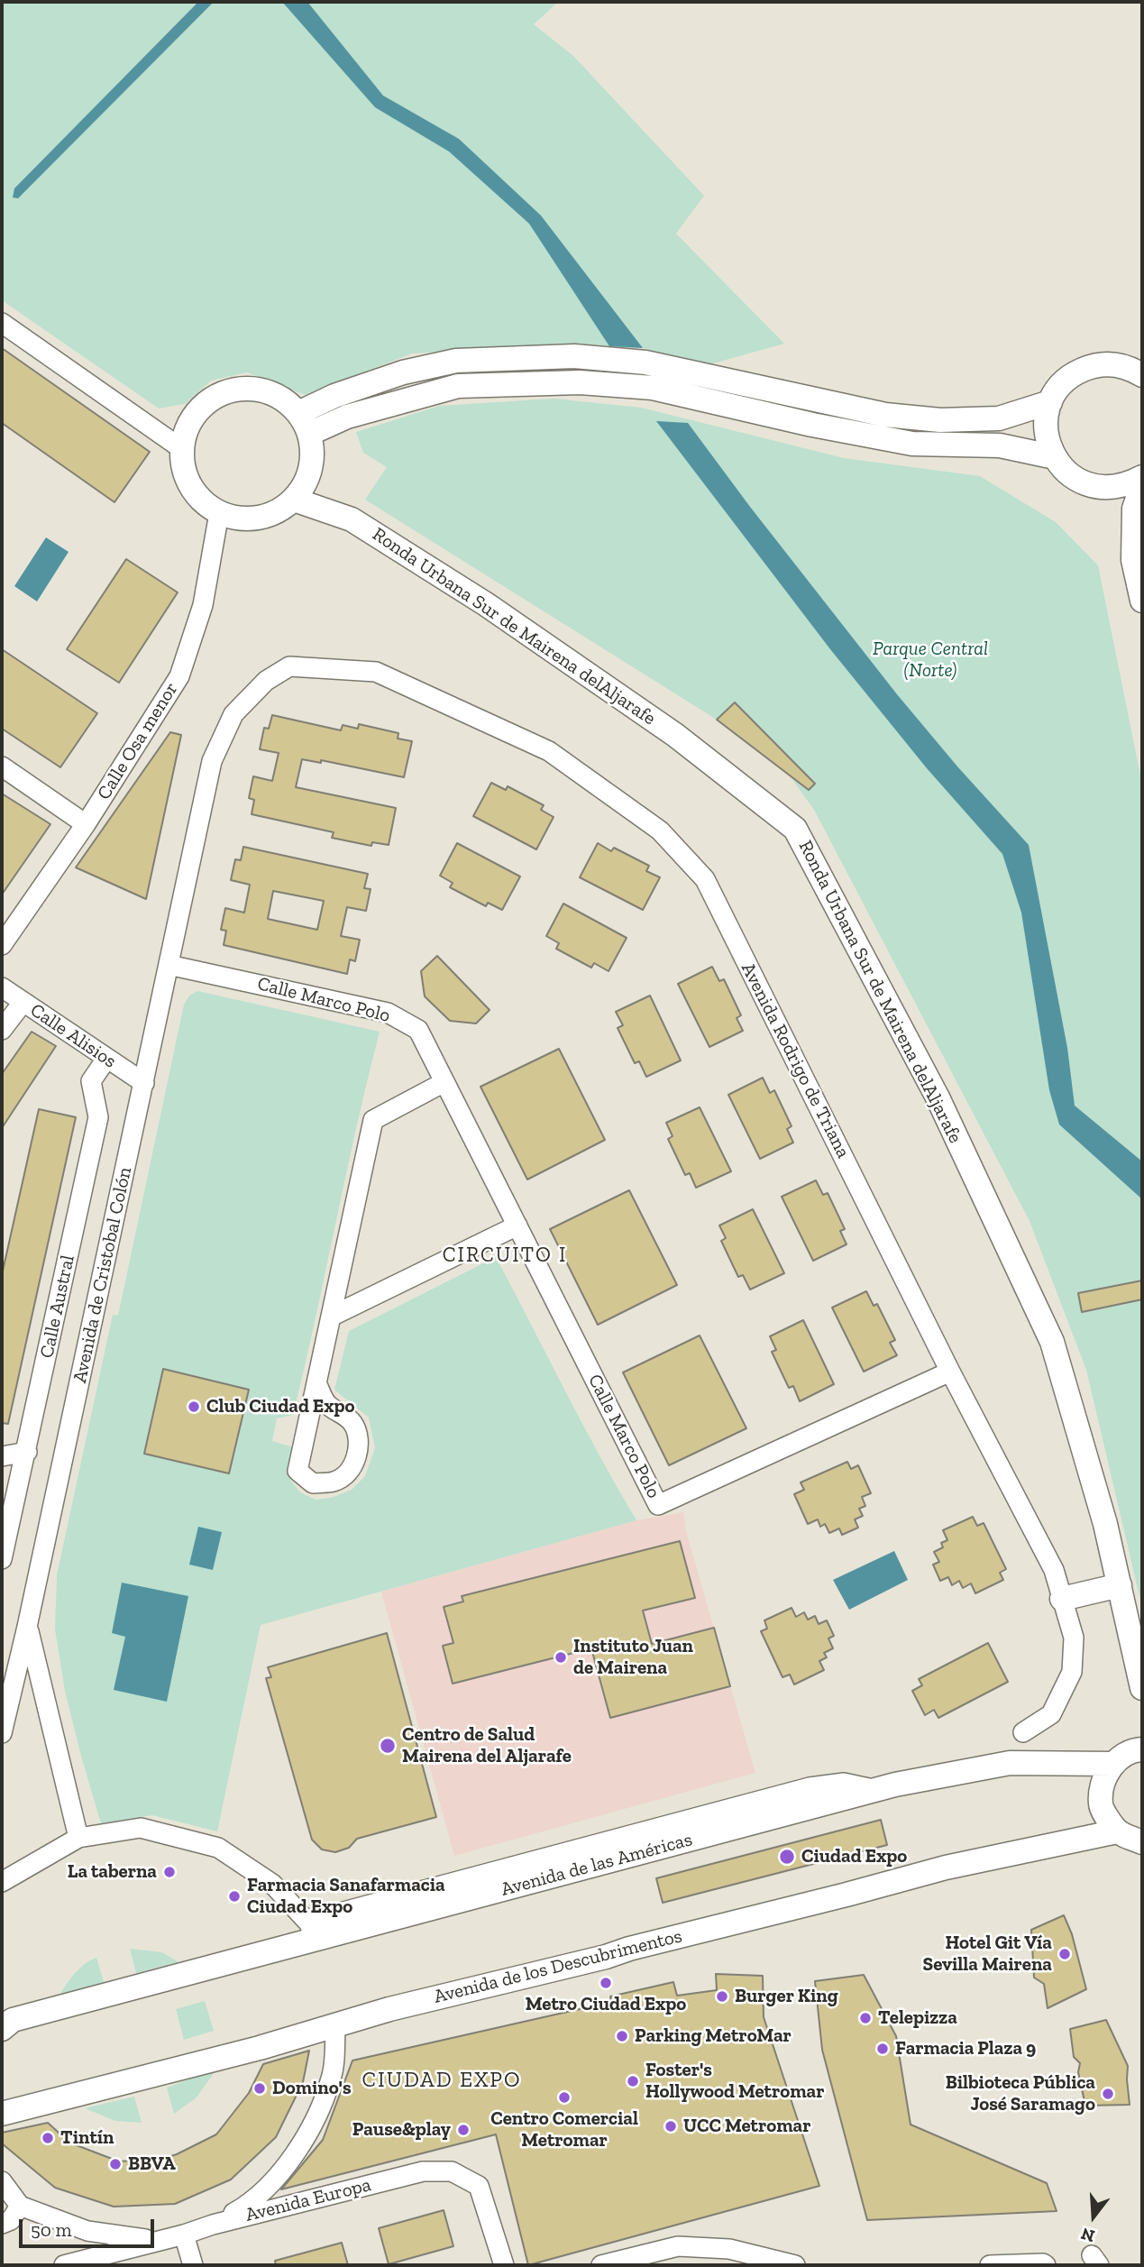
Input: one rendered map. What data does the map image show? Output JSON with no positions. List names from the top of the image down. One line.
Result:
{"streets":{"street":["Ronda Urbana Sur de Mairena delAljarafe","Calle Osa menor","Calle Marco Polo","Calle Alisios","Avenida Rodrigo de Triana","Avenida de Cristobal Colón","Calle Austral","Avenida de las Américas","Avenida de los Descubrimentos","Avenida Europa"]},"crossings":[["Ronda Urbana Sur de Mairena delAljarafe","Calle Osa menor"],["Calle Marco Polo","Avenida Rodrigo de Triana"],["Calle Marco Polo","Avenida de Cristobal Colón"],["Calle Alisios","Avenida de Cristobal Colón"],["Calle Alisios","Calle Austral"],["Avenida Rodrigo de Triana","Avenida de Cristobal Colón"]],"districts":["CIRCUITO I","CIUDAD EXPO"],"parks":["Parque Central (Norte)"],"places":["Club Ciudad Expo","Instituto Juan de Mairena","Centro de Salud Mairena del Aljarafe","Ciudad Expo","La taberna","Farmacia Sanafarmacia Ciudad Expo","Hotel Git Vía Sevilla Mairena","Metro Ciudad Expo","Burger King","Telepizza","Parking MetroMar","Farmacia Plaza 9","Foster's Hollywood Metromar","Domino's","Bilbioteca Pública José Saramago","Centro Comercial Metromar","UCC Metromar","Pause&play","Tintín","BBVA"],"scale_bar":"50 m","north":"bottom"}
